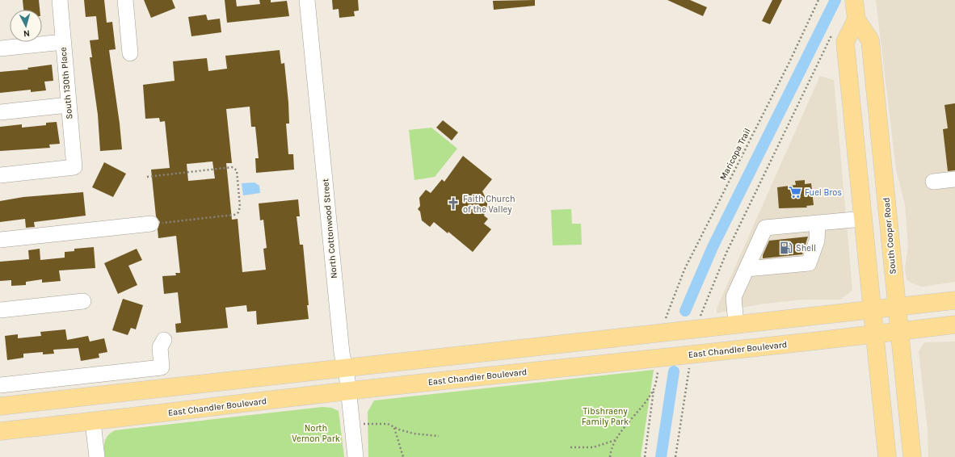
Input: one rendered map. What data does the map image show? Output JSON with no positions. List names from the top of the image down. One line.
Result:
{"streets":{"main road":["South Cooper Road","East Chandler Boulevard"],"street":["South 130th Place","North Cottonwood Street"],"path":["Maricopa Trail"]},"crossings":[["North Cottonwood Street","East Chandler Boulevard"],["South Cooper Road","East Chandler Boulevard"]],"parks":["Tibshraeny Family Park","North Vernon Park"],"places":{"supermarket":["Fuel Bros"],"church":["Faith Church of the Valley"],"fuel station":["Shell"]},"north":"bottom"}
